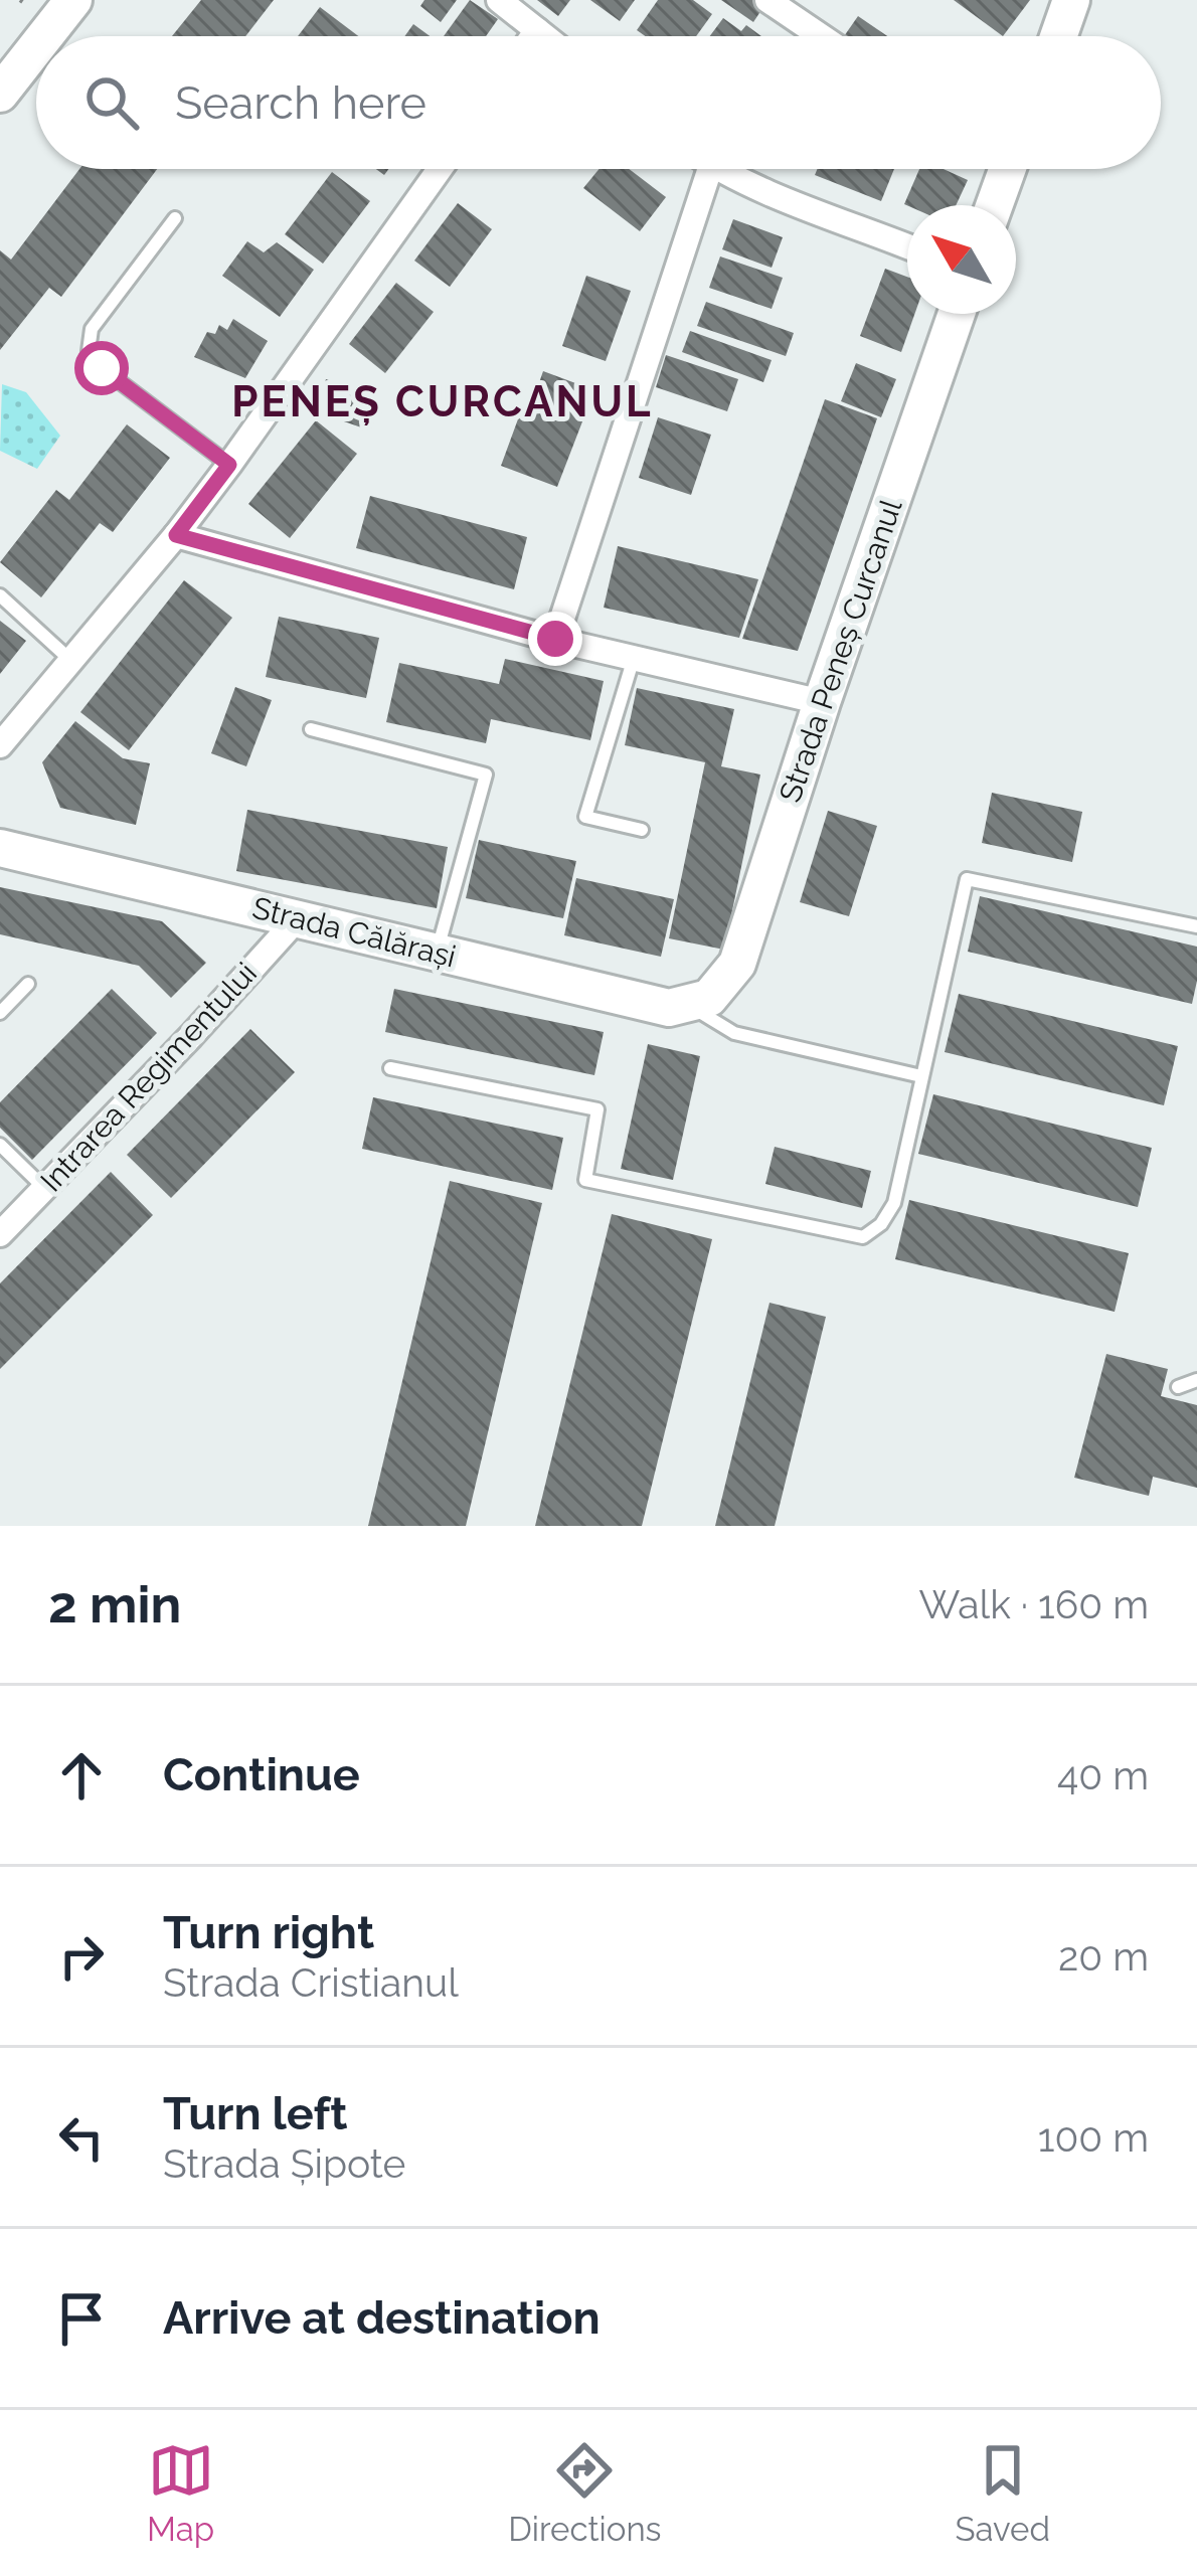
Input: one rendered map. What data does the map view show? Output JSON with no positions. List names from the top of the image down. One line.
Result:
{"streets":{"street":["Strada Peneș Curcanul","Strada Călărași","Intrarea Regimentului"]},"crossings":[["Strada Peneș Curcanul","Strada Călărași"],["Strada Călărași","Intrarea Regimentului"]],"districts":["PENEȘ CURCANUL"],"north":"top left","page":{"search":"Search here","heading":["2 min","Walk · 160 m"],"list":[["Continue","40 m"],["Turn right","Strada Cristianul","20 m"],["Turn left","Strada Șipote","100 m"],"Arrive at destination"],"nav":["Map","Directions","Saved"]}}
